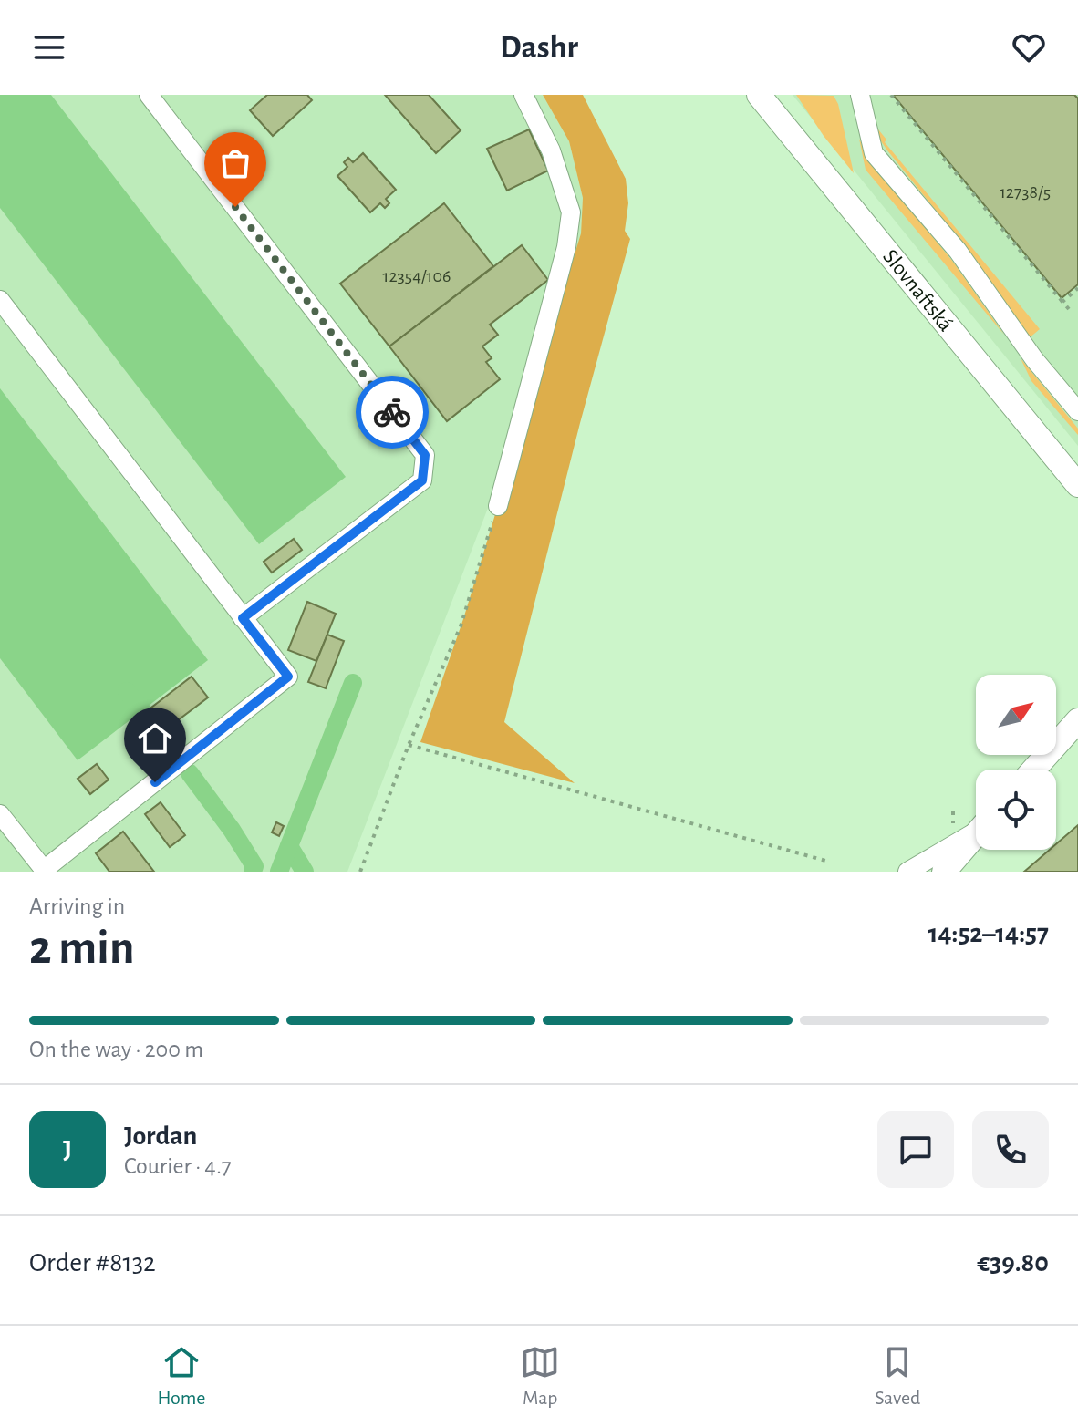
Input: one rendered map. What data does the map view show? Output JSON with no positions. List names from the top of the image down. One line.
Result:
{"streets":{"main road":["Slovnaftská"]},"house_numbers":["12738/5","12354/106"],"north":"top right","page":{"header":"Dashr","heading":["2 min","Arriving in","14:52–14:57"],"panel":["Jordan","Courier · 4.7","Order #8132","€39.80"],"bar":"On the way · 200 m","round":"J","tabs":["Home","Map","Saved"]}}
